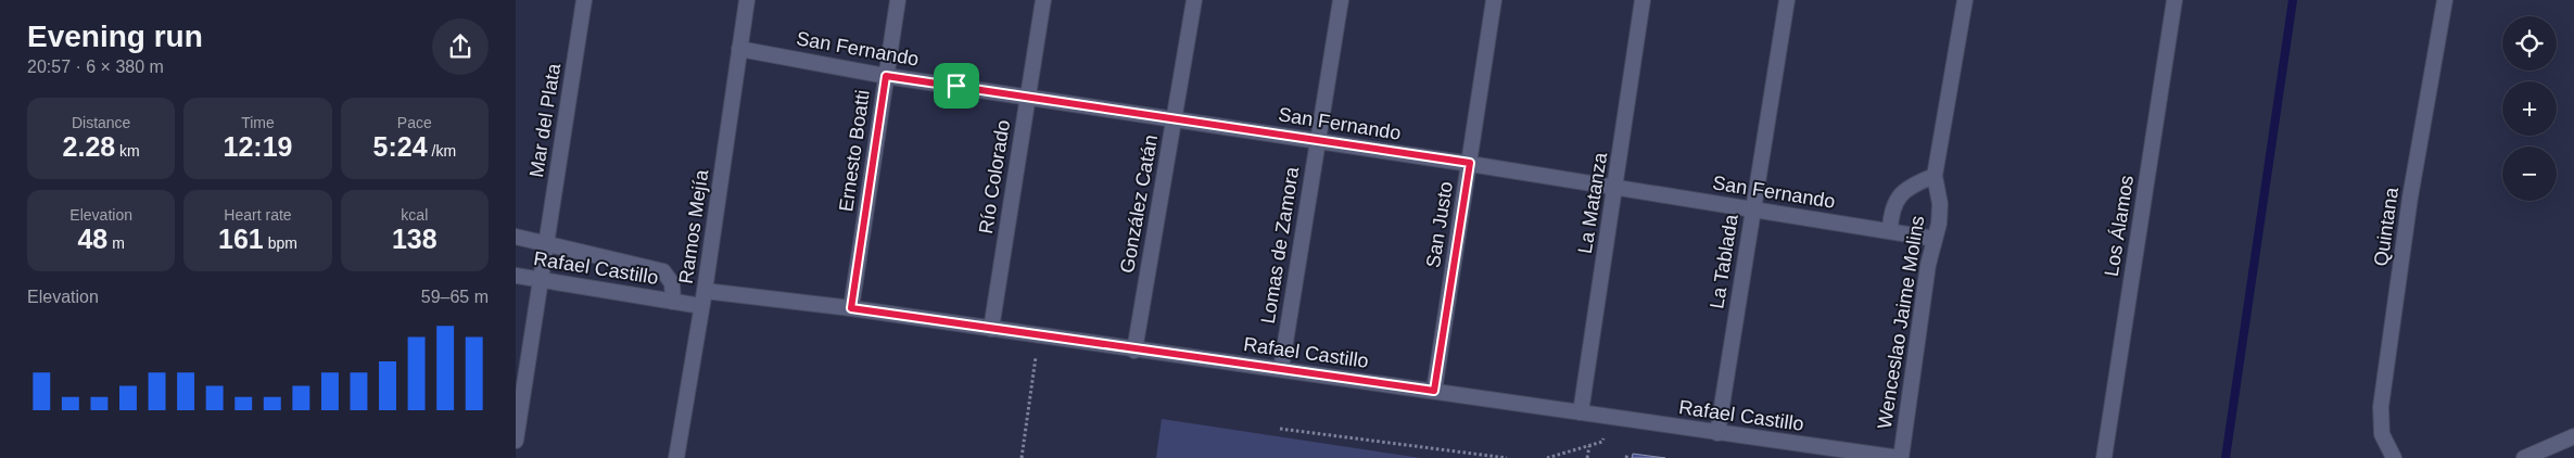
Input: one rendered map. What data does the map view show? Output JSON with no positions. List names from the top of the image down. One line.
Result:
{"streets":{"street":["San Fernando","Mar del Plata","Ernesto Boatti","Río Colorado","La Matanza","González Catán","San Justo","Los Álamos","Ramos Mejía","Quintana","Lomas de Zamora","La Tablada","Rafael Castillo","Wenceslao Jaime Molins"]},"crossings":[["San Fernando","Ernesto Boatti"],["San Fernando","Río Colorado"],["San Fernando","La Matanza"],["San Fernando","González Catán"],["San Fernando","San Justo"],["San Fernando","Ramos Mejía"],["San Fernando","Lomas de Zamora"],["San Fernando","La Tablada"],["San Fernando","Wenceslao Jaime Molins"],["Mar del Plata","Rafael Castillo"],["Ernesto Boatti","Rafael Castillo"],["Río Colorado","Rafael Castillo"],["La Matanza","Rafael Castillo"],["González Catán","Rafael Castillo"],["San Justo","Rafael Castillo"],["Ramos Mejía","Rafael Castillo"],["Lomas de Zamora","Rafael Castillo"],["La Tablada","Rafael Castillo"],["Rafael Castillo","Wenceslao Jaime Molins"]],"page":{"heading":["Evening run","20:57 · 6 × 380 m"],"map_buttons":["+","−"],"stats":[["Distance","2.28 km"],["Time","12:19"],["Pace","5:24 /km"],["Elevation","48 m"],["Heart rate","161 bpm"],["kcal","138"]],"chart":["Elevation","59–65 m"]}}
